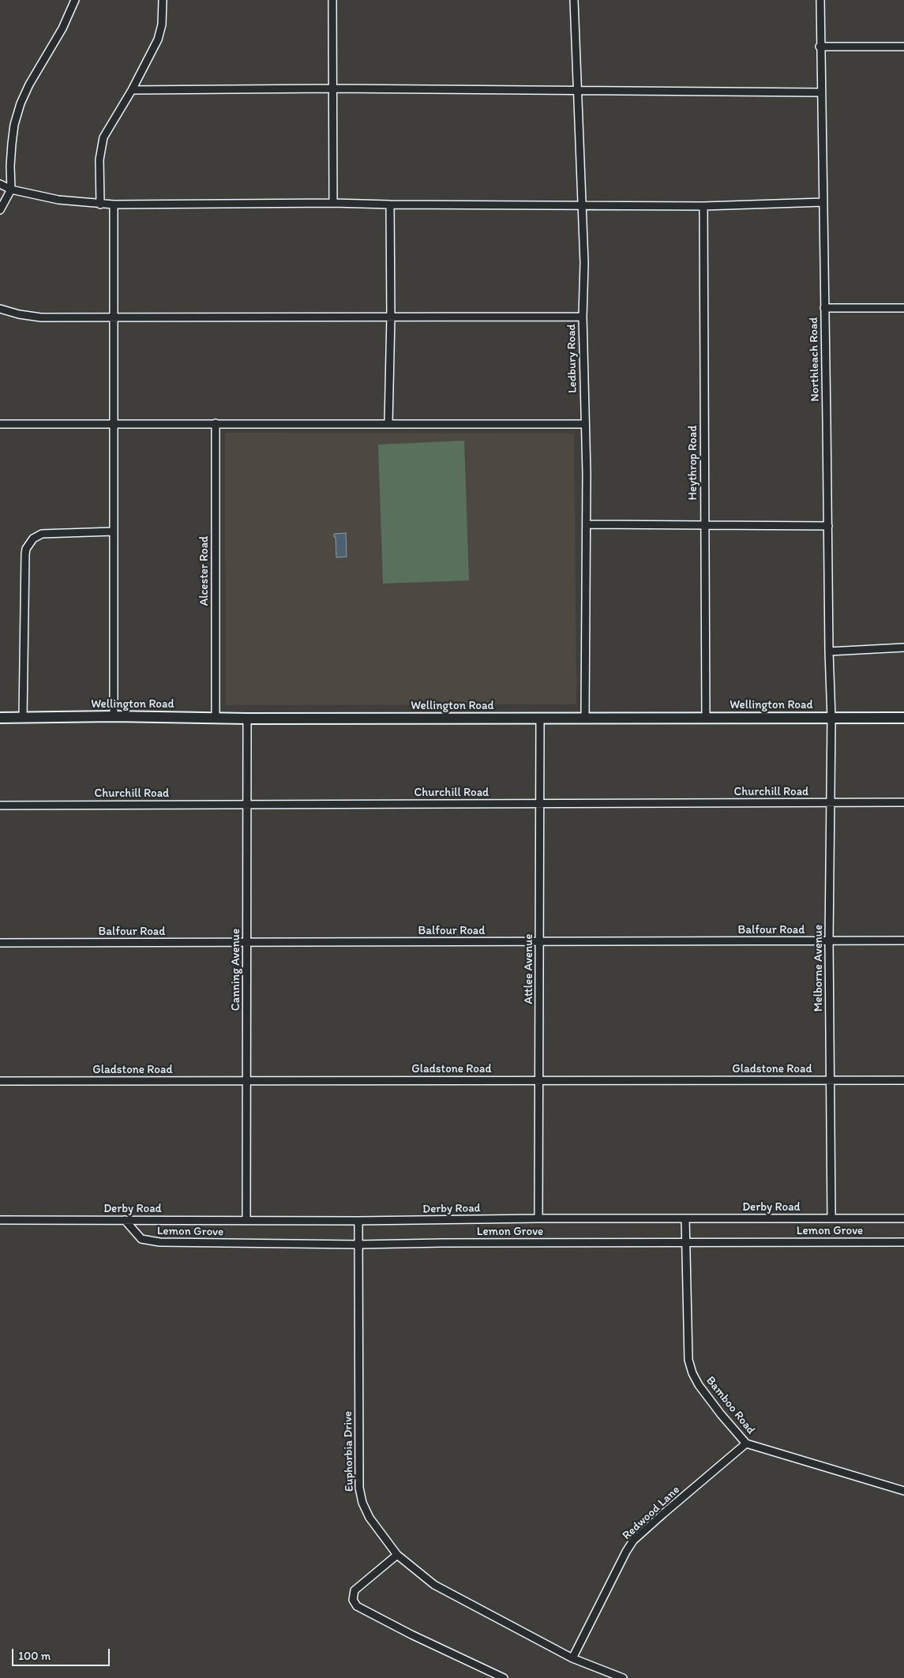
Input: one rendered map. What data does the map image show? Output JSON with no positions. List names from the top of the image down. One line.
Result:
{"streets":{"main road":["Wellington Road"],"street":["Ledbury Road","Northleach Road","Heythrop Road","Alcester Road","Churchill Road","Balfour Road","Melborne Avenue","Attlee Avenue","Canning Avenue","Gladstone Road","Derby Road","Lemon Grove","Bamboo Road","Euphorbia Drive","Redwood Lane"]},"crossings":[["Ledbury Road","Wellington Road"],["Northleach Road","Wellington Road"],["Northleach Road","Melborne Avenue"],["Heythrop Road","Wellington Road"],["Alcester Road","Wellington Road"],["Wellington Road","Melborne Avenue"],["Wellington Road","Attlee Avenue"],["Wellington Road","Canning Avenue"],["Churchill Road","Melborne Avenue"],["Churchill Road","Attlee Avenue"],["Churchill Road","Canning Avenue"],["Balfour Road","Melborne Avenue"],["Balfour Road","Attlee Avenue"],["Balfour Road","Canning Avenue"],["Melborne Avenue","Gladstone Road"],["Melborne Avenue","Derby Road"],["Attlee Avenue","Gladstone Road"],["Attlee Avenue","Derby Road"],["Canning Avenue","Gladstone Road"],["Canning Avenue","Derby Road"],["Derby Road","Lemon Grove"],["Derby Road","Bamboo Road"],["Derby Road","Euphorbia Drive"],["Lemon Grove","Bamboo Road"],["Lemon Grove","Euphorbia Drive"],["Bamboo Road","Redwood Lane"],["Euphorbia Drive","Redwood Lane"]],"scale_bar":"100 m"}
